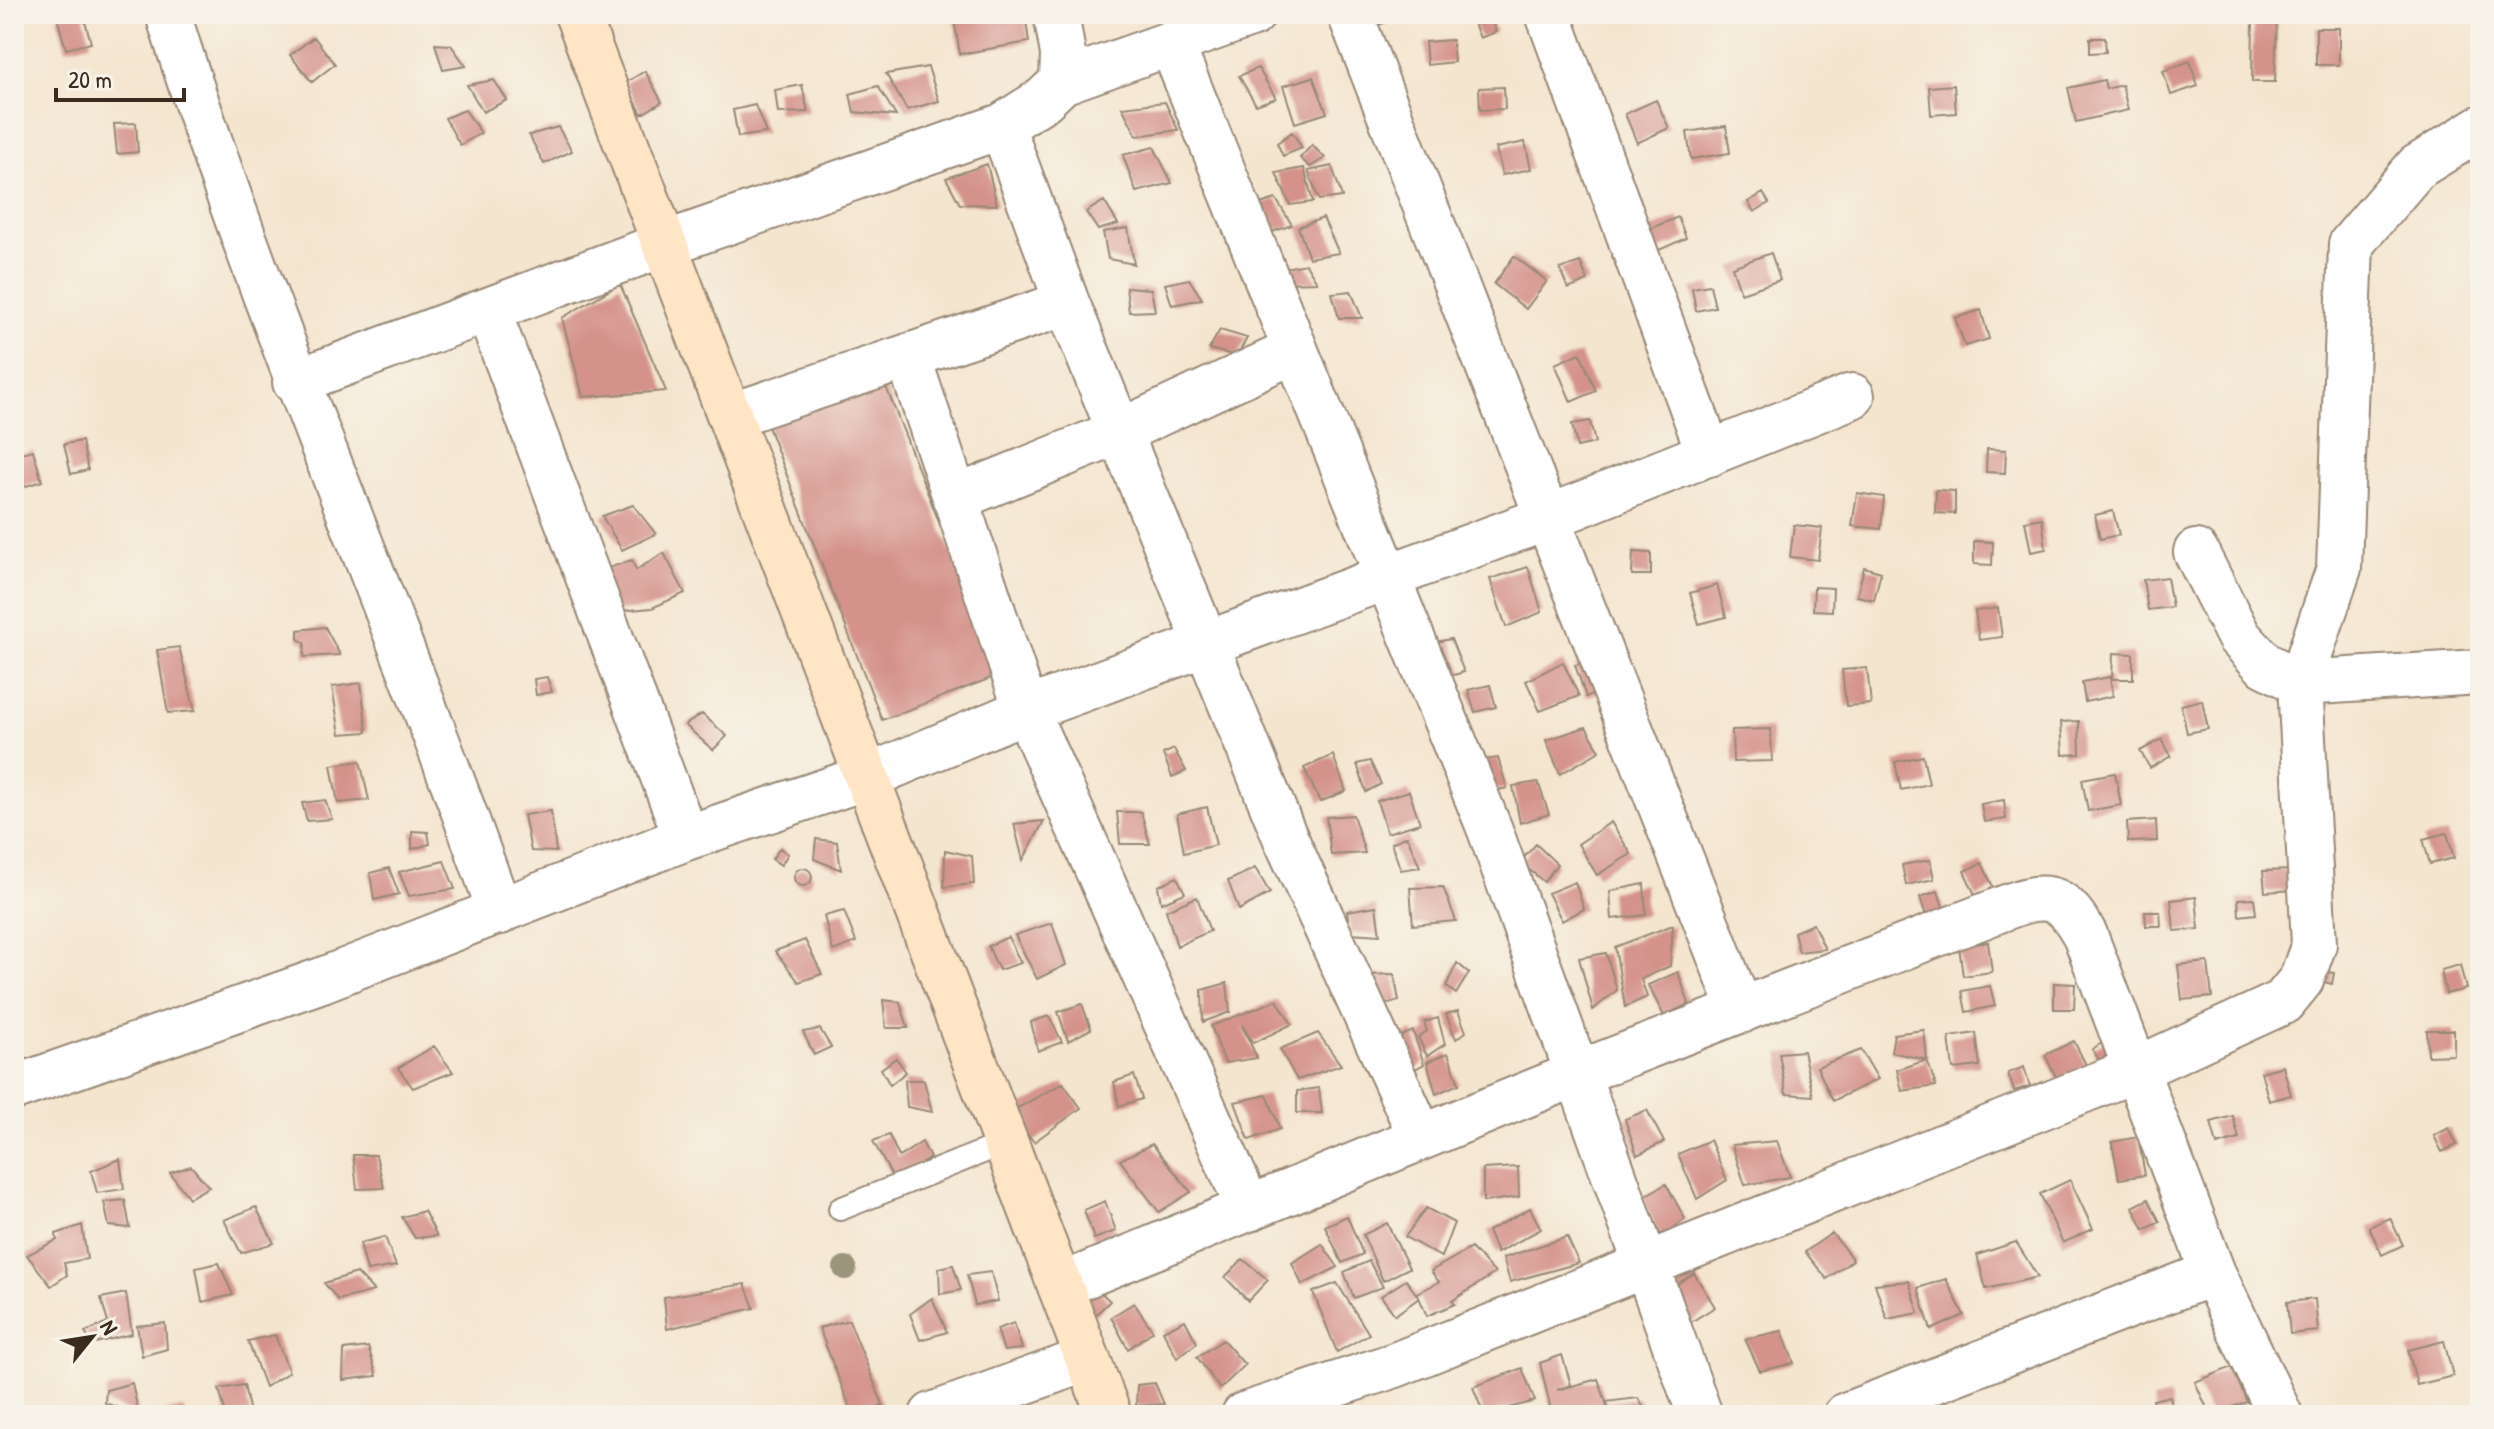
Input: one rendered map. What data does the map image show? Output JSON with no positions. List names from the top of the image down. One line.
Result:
{"scale_bar":"20 m","north":"top right"}
